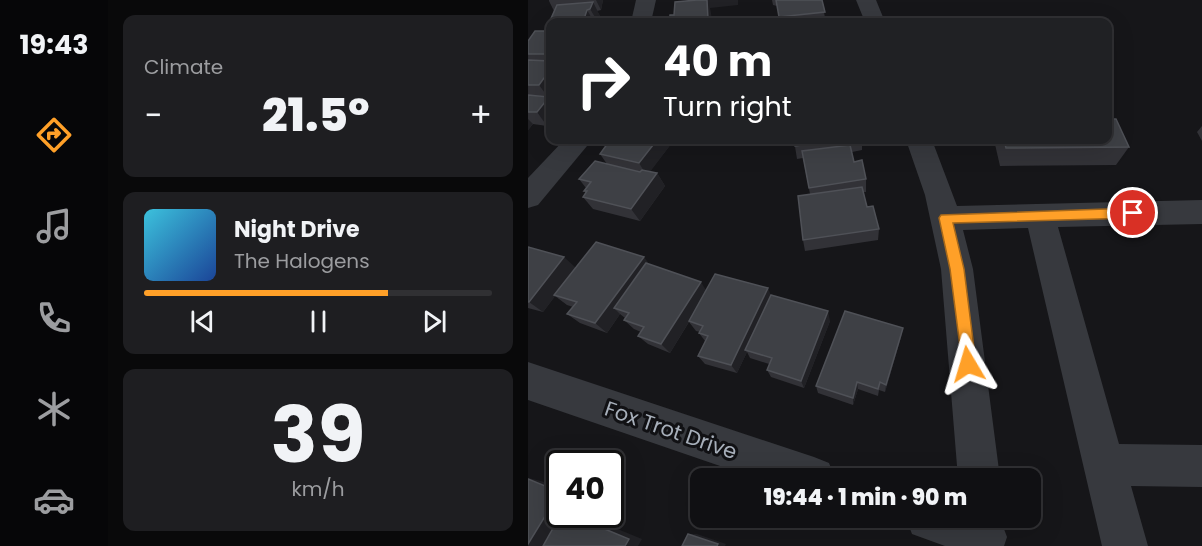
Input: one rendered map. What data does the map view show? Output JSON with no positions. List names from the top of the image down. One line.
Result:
{"streets":{"street":["Fox Trot Drive"]},"page":{"tabs":"19:43","tile":["Climate",["39","km/h"]],"turn":["40 m","Turn right"],"heat":["−","21.5°","+"],"song":["Night Drive","The Halogens"],"limit":"40","trip":"19:44 · 1 min · 90 m"}}
